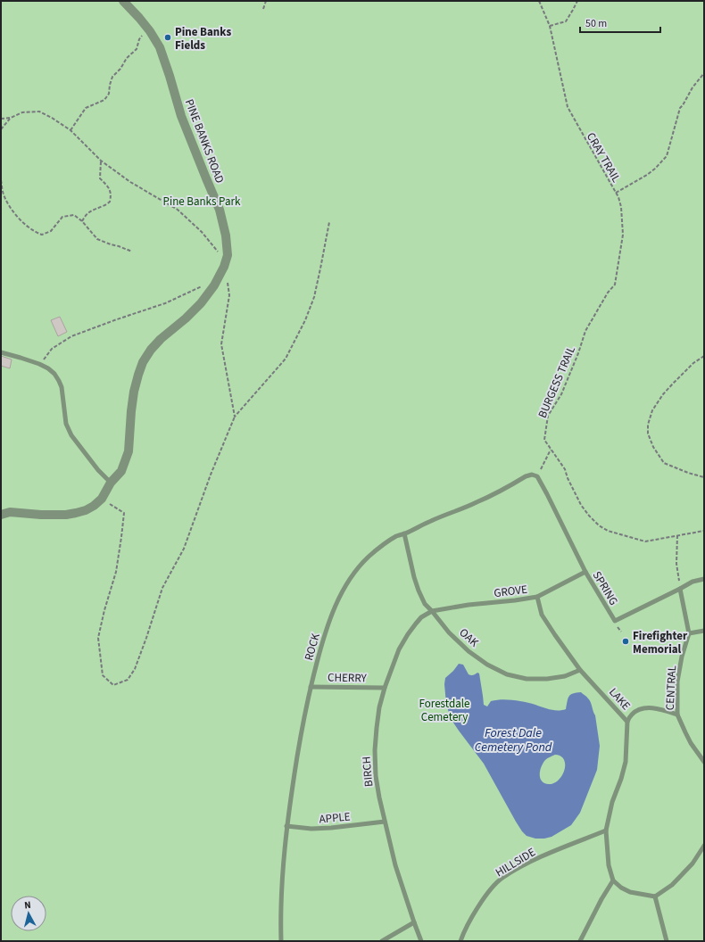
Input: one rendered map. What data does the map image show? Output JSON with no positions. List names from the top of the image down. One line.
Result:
{"streets":{"street":["PINE BANKS ROAD"],"lane":["SPRING","GROVE","OAK","ROCK","CHERRY","CENTRAL","LAKE","BIRCH","APPLE","HILLSIDE"],"path":["CRAY TRAIL","BURGESS TRAIL"]},"crossings":[["CRAY TRAIL","BURGESS TRAIL"],["SPRING","GROVE"],["SPRING","ROCK"],["SPRING","CENTRAL"],["GROVE","OAK"],["GROVE","LAKE"],["GROVE","BIRCH"],["OAK","ROCK"],["OAK","LAKE"],["OAK","BIRCH"],["ROCK","CHERRY"],["ROCK","APPLE"],["CHERRY","BIRCH"],["LAKE","HILLSIDE"],["BIRCH","APPLE"]],"water":["Forest Dale Cemetery Pond"],"parks":["Pine Banks Park","Forestdale Cemetery"],"places":["Pine Banks Fields","Firefighter Memorial"],"scale_bar":"50 m","north":"top"}
